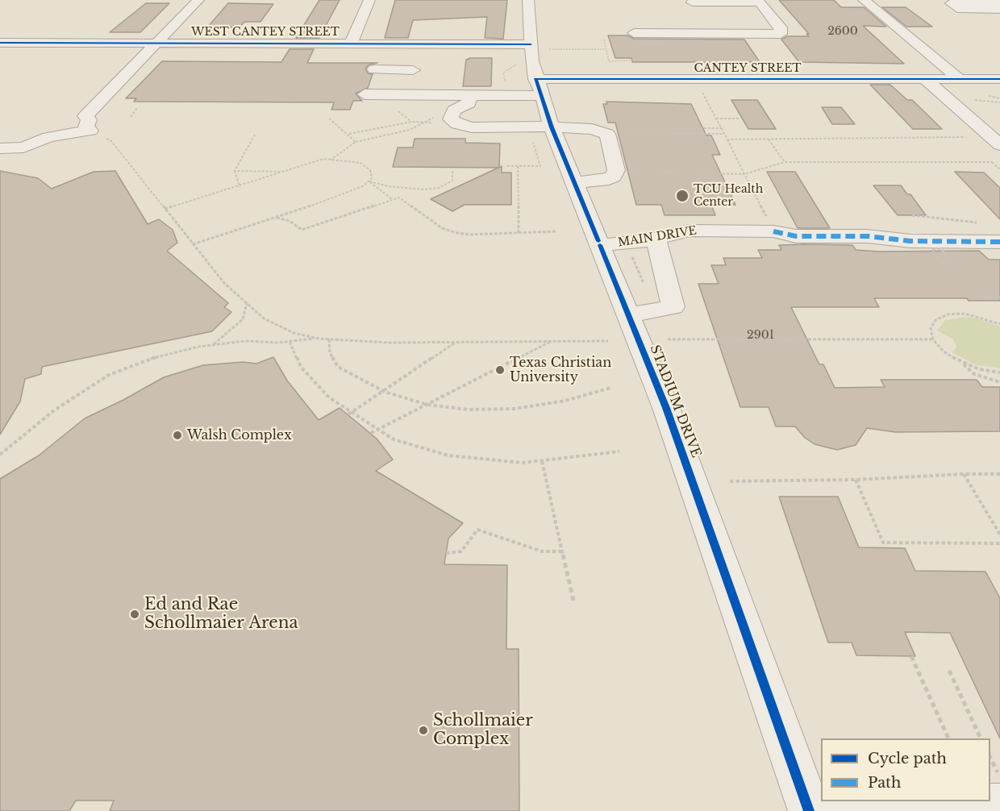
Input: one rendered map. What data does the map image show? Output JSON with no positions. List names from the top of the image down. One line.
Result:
{"streets":{"street":["WEST CANTEY STREET","CANTEY STREET","MAIN DRIVE","STADIUM DRIVE"]},"crossings":[["WEST CANTEY STREET","STADIUM DRIVE"],["CANTEY STREET","STADIUM DRIVE"],["MAIN DRIVE","STADIUM DRIVE"]],"places":["TCU Health Center","Texas Christian University","Walsh Complex","Ed and Rae Schollmaier Arena","Schollmaier Complex"],"house_numbers":["2600","2901"],"legend":["Cycle path","Path"]}
